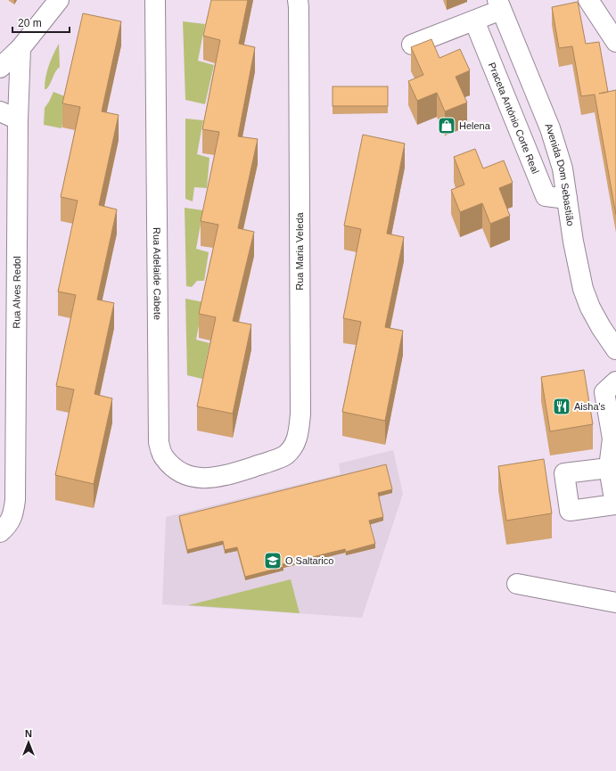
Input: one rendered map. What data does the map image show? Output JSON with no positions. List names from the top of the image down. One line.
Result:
{"streets":{"street":["Praceta António Corte Real","Avenida Dom Sebastião","Rua Maria Veleda","Rua Adelaide Cabete","Rua Alves Redol"]},"crossings":[["Praceta António Corte Real","Avenida Dom Sebastião"],["Rua Maria Veleda","Rua Adelaide Cabete"]],"places":{"shop":["Helena"],"restaurant":["Aisha's"],"school or university":["O Saltarico"]},"scale_bar":"20 m","north":"top"}
